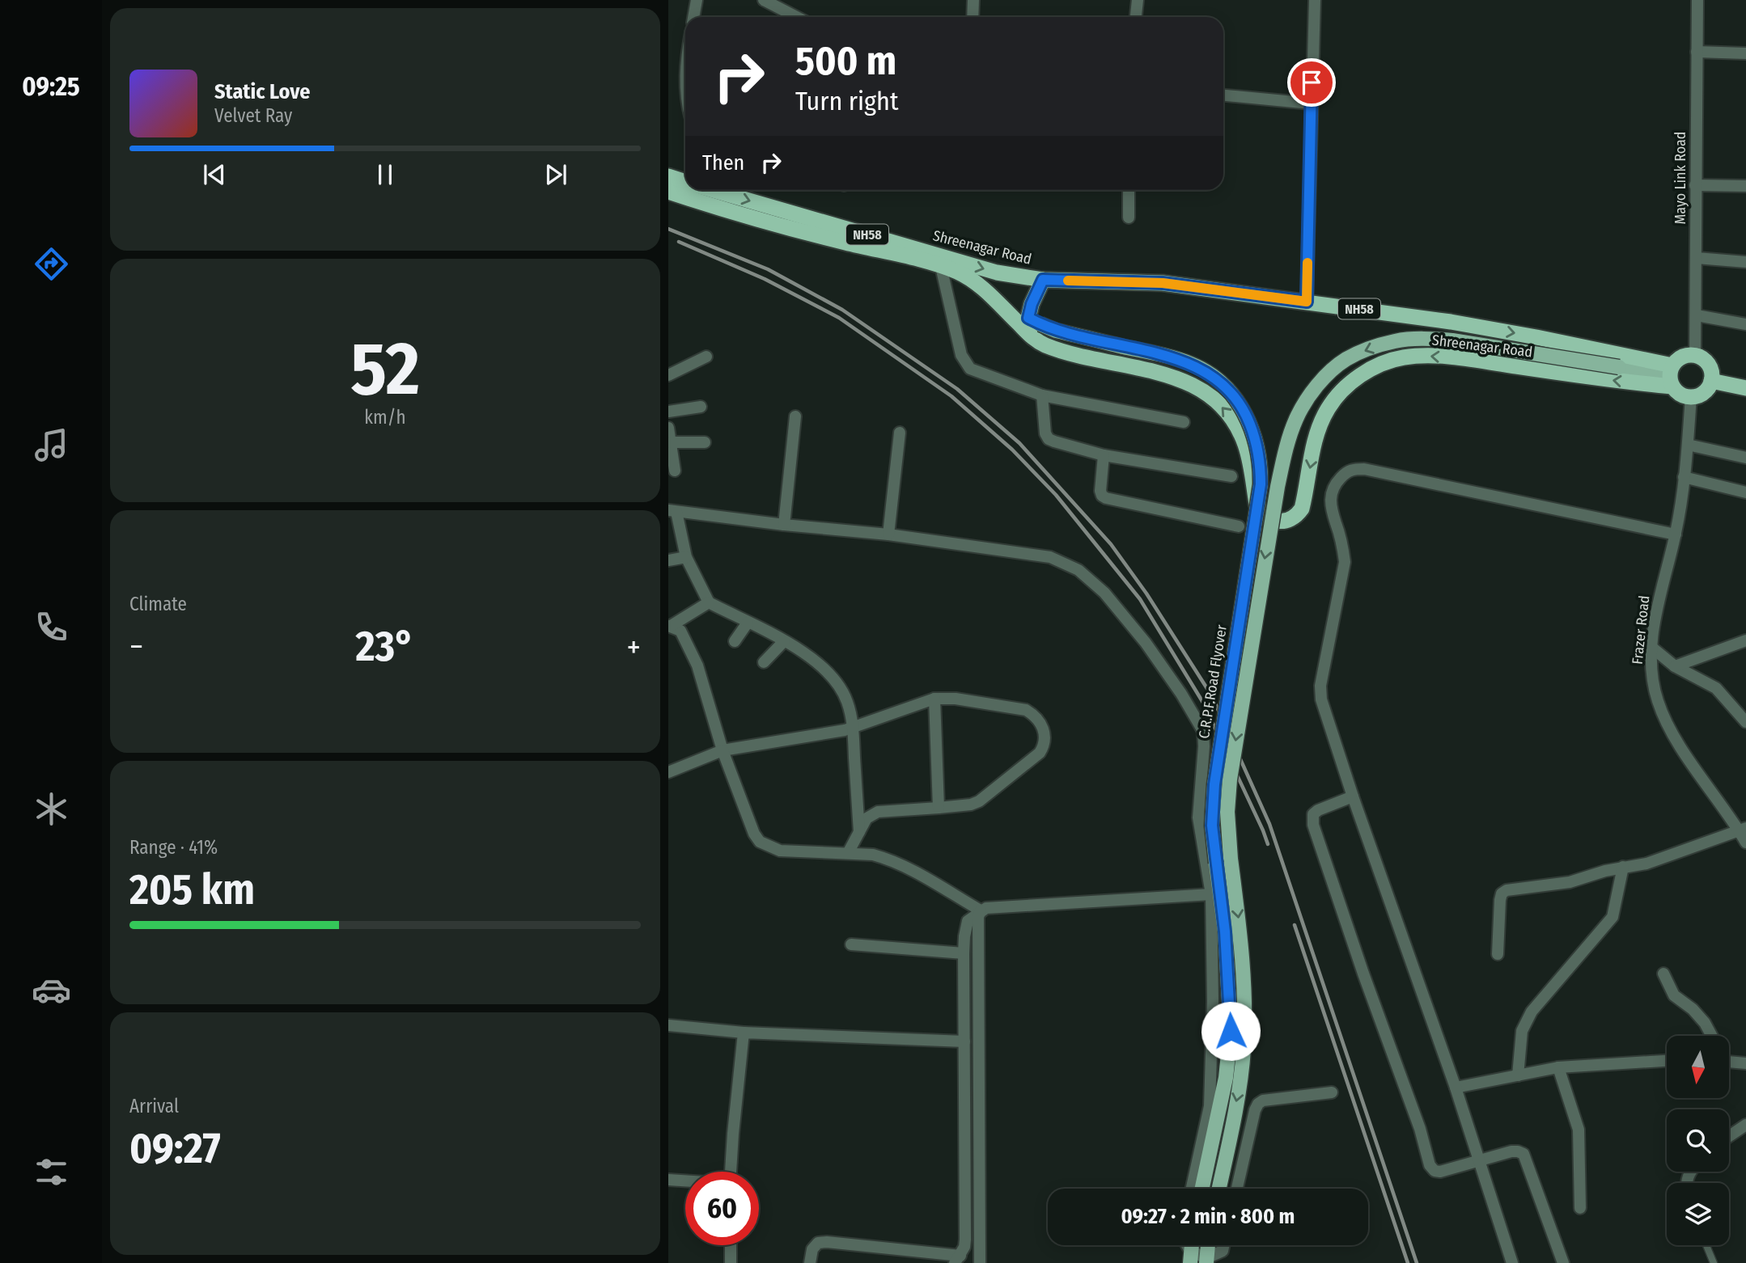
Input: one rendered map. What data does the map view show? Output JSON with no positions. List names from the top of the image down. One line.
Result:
{"streets":{"highway":["NH58","Shreenagar Road"],"main road":["C.R.P.F.Road Flyover"],"street":["Mayo Link Road","Frazer Road"]},"crossings":[["Mayo Link Road","NH58"],["Mayo Link Road","Shreenagar Road"],["Mayo Link Road","Frazer Road"],["NH58","Shreenagar Road"],["NH58","Frazer Road"],["Shreenagar Road","Frazer Road"],["Shreenagar Road","C.R.P.F.Road Flyover"]],"north":"bottom","page":{"tabs":"09:25","turn":["500 m","Turn right"],"song":["Static Love","Velvet Ray"],"then":"Then","tile":[["52","km/h"],"Climate",["Range · 41%","205 km"],["Arrival","09:27"]],"heat":["−","23°","+"],"limit":"60","trip":"09:27 · 2 min · 800 m"}}
